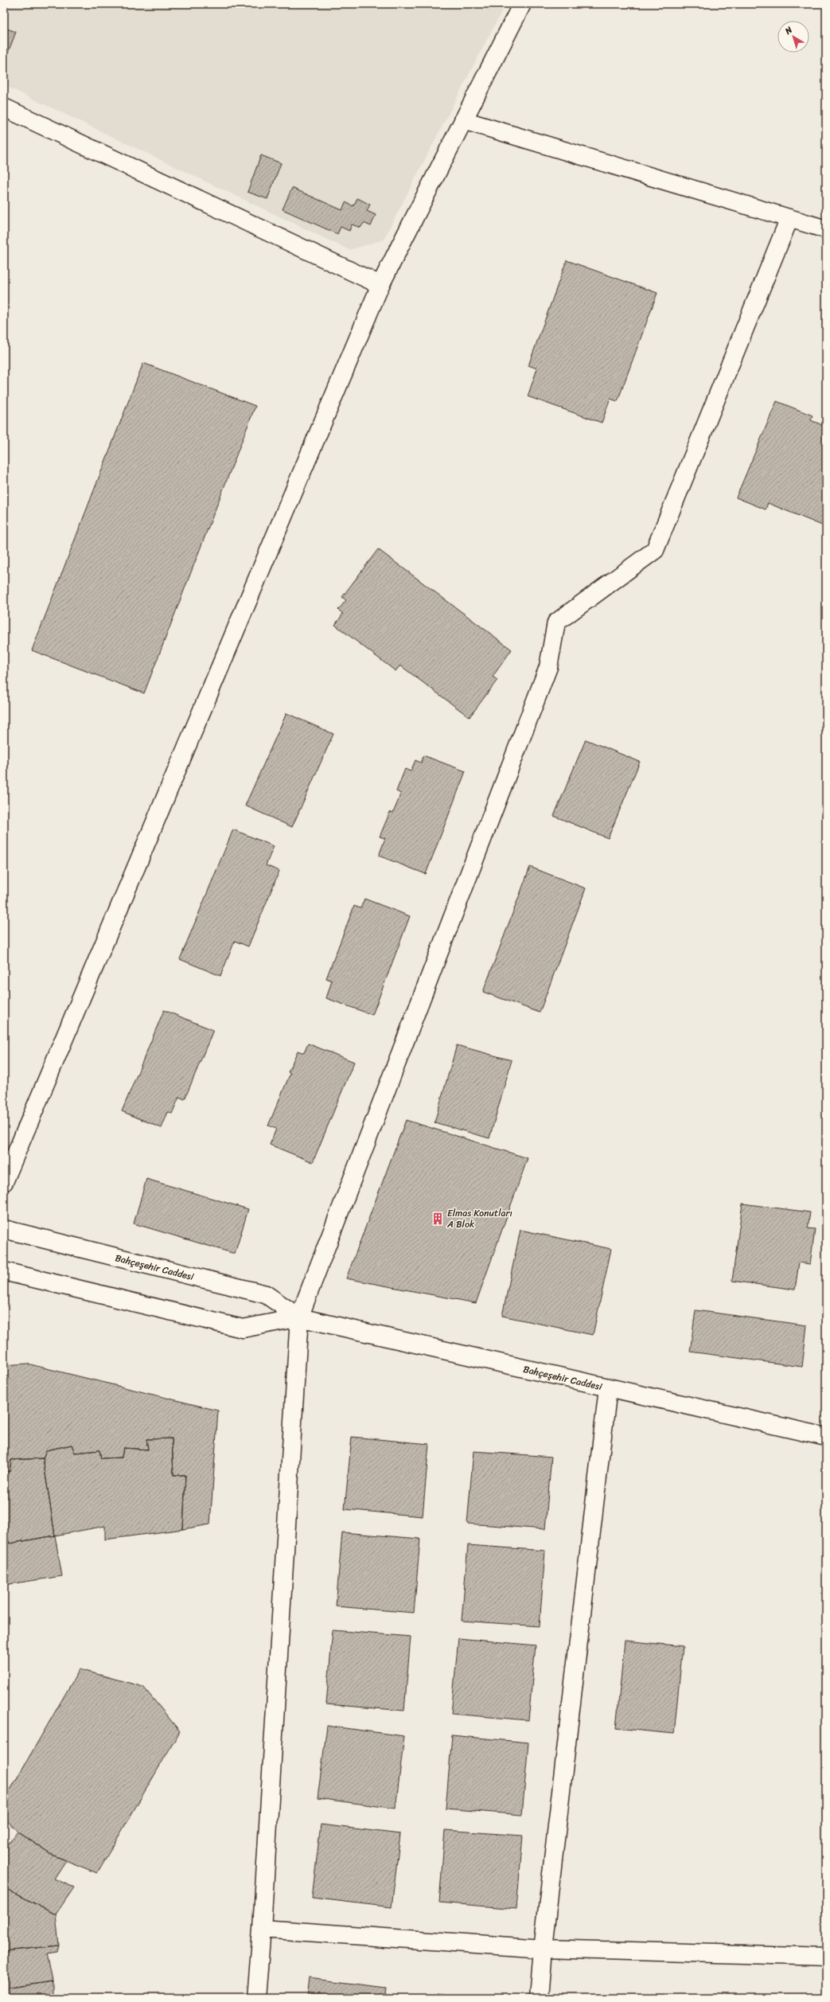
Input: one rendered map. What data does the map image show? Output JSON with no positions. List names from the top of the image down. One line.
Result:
{"streets":{"street":["Bahçeşehir Caddesi"]},"places":{"building":["Elmas Konutları A Blok"]},"north":"top left"}
